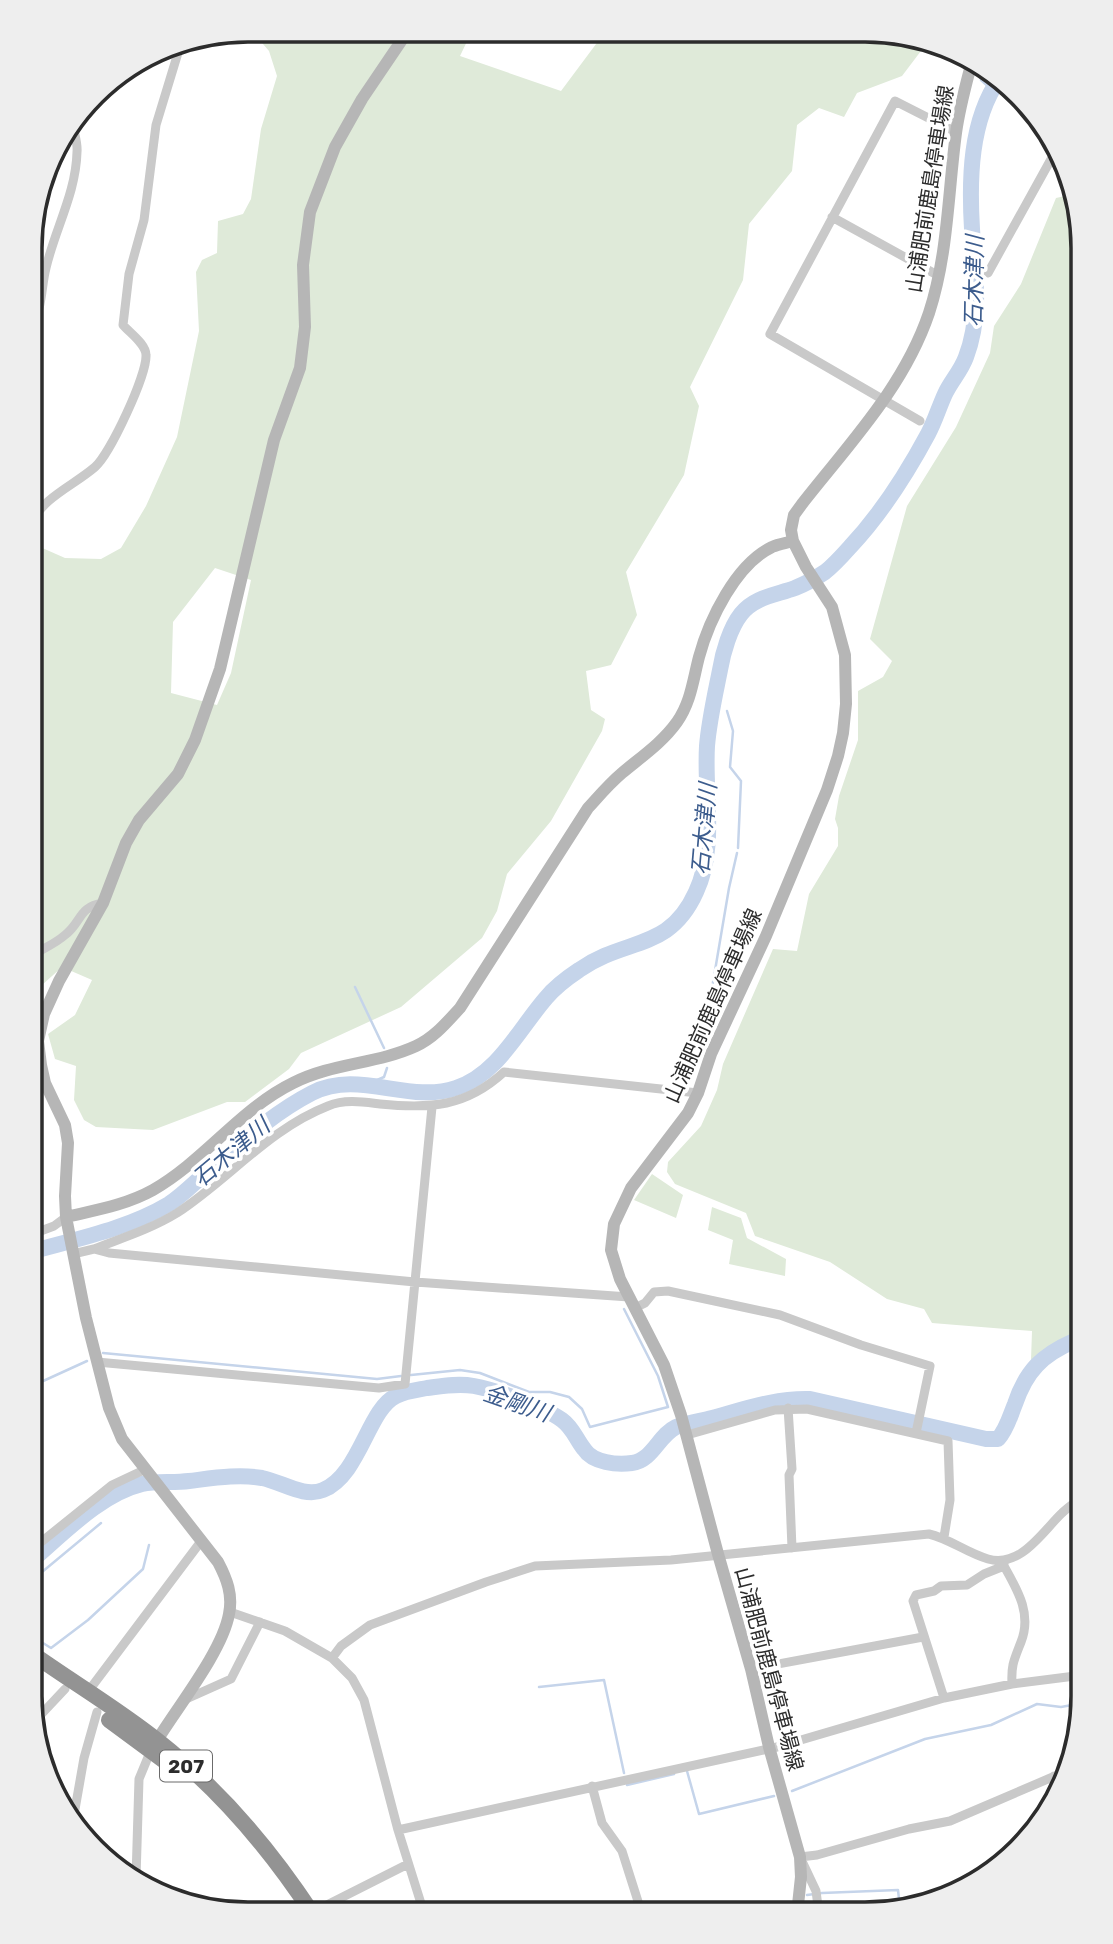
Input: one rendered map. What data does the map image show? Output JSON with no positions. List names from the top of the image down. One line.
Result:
{"streets":{"highway":["207"],"street":["山浦肥前鹿島停車場線"]},"water":["石木津川","金剛川"]}
